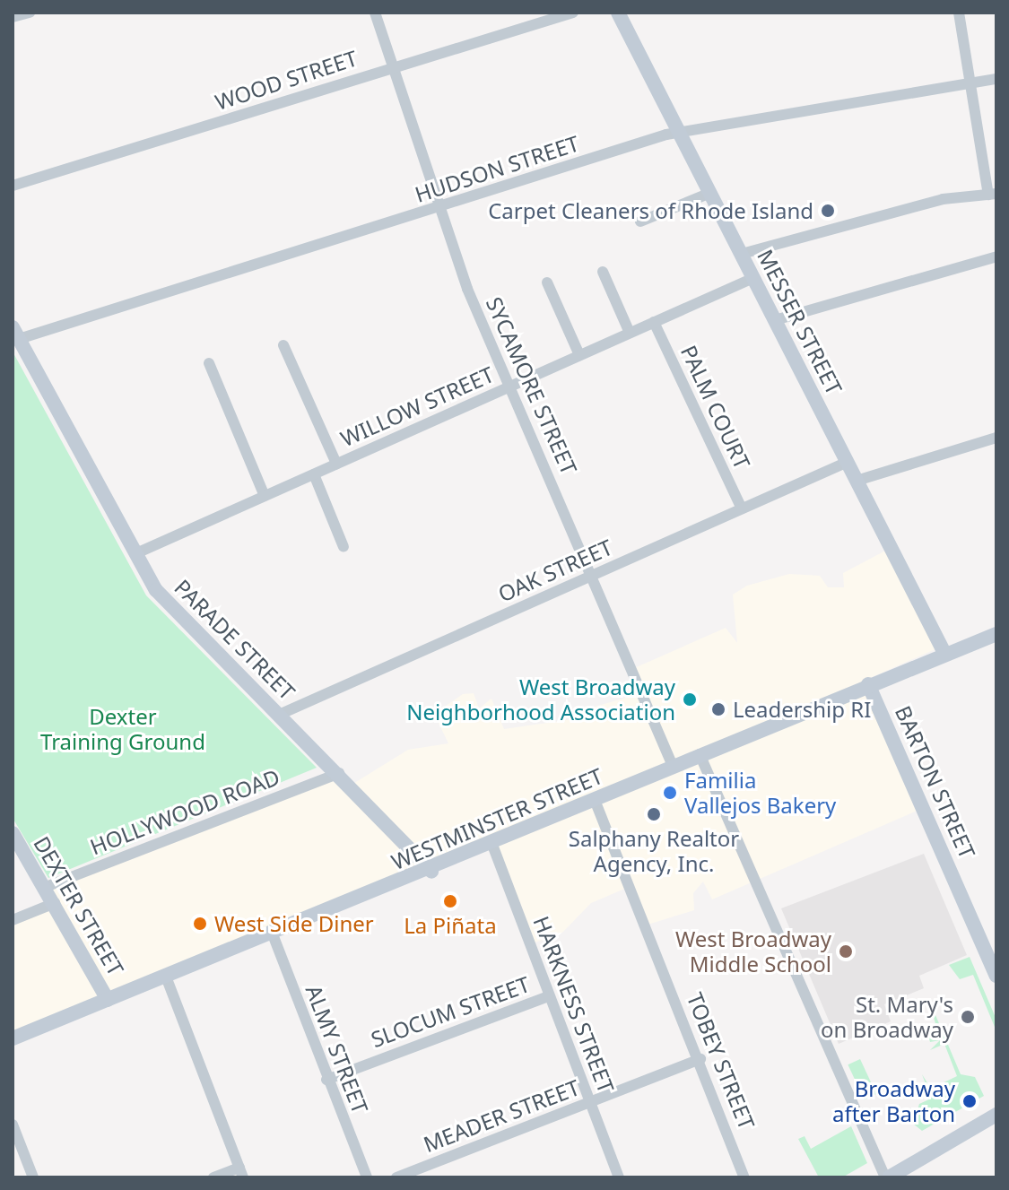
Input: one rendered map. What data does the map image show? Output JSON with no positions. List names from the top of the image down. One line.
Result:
{"streets":{"street":["WOOD STREET","HUDSON STREET","MESSER STREET","SYCAMORE STREET","WILLOW STREET","PALM COURT","OAK STREET","PARADE STREET","BARTON STREET","HOLLYWOOD ROAD","WESTMINSTER STREET","DEXTER STREET","HARKNESS STREET","SLOCUM STREET","ALMY STREET","TOBEY STREET","MEADER STREET"]},"crossings":[["WOOD STREET","SYCAMORE STREET"],["HUDSON STREET","MESSER STREET"],["HUDSON STREET","SYCAMORE STREET"],["HUDSON STREET","PARADE STREET"],["MESSER STREET","WILLOW STREET"],["MESSER STREET","OAK STREET"],["MESSER STREET","WESTMINSTER STREET"],["SYCAMORE STREET","WILLOW STREET"],["SYCAMORE STREET","OAK STREET"],["SYCAMORE STREET","WESTMINSTER STREET"],["WILLOW STREET","PALM COURT"],["WILLOW STREET","PARADE STREET"],["PALM COURT","OAK STREET"],["OAK STREET","PARADE STREET"],["PARADE STREET","HOLLYWOOD ROAD"],["PARADE STREET","WESTMINSTER STREET"],["BARTON STREET","WESTMINSTER STREET"],["HOLLYWOOD ROAD","DEXTER STREET"],["WESTMINSTER STREET","DEXTER STREET"],["WESTMINSTER STREET","HARKNESS STREET"],["WESTMINSTER STREET","ALMY STREET"],["WESTMINSTER STREET","TOBEY STREET"],["HARKNESS STREET","SLOCUM STREET"],["HARKNESS STREET","MEADER STREET"],["SLOCUM STREET","ALMY STREET"],["TOBEY STREET","MEADER STREET"]],"parks":["Dexter Training Ground"],"places":["Carpet Cleaners of Rhode Island","West Broadway Neighborhood Association","Leadership RI","Familia Vallejos Bakery","Salphany Realtor Agency, Inc.","La Piñata","West Side Diner","West Broadway Middle School","St. Mary's on Broadway","Broadway after Barton"]}
